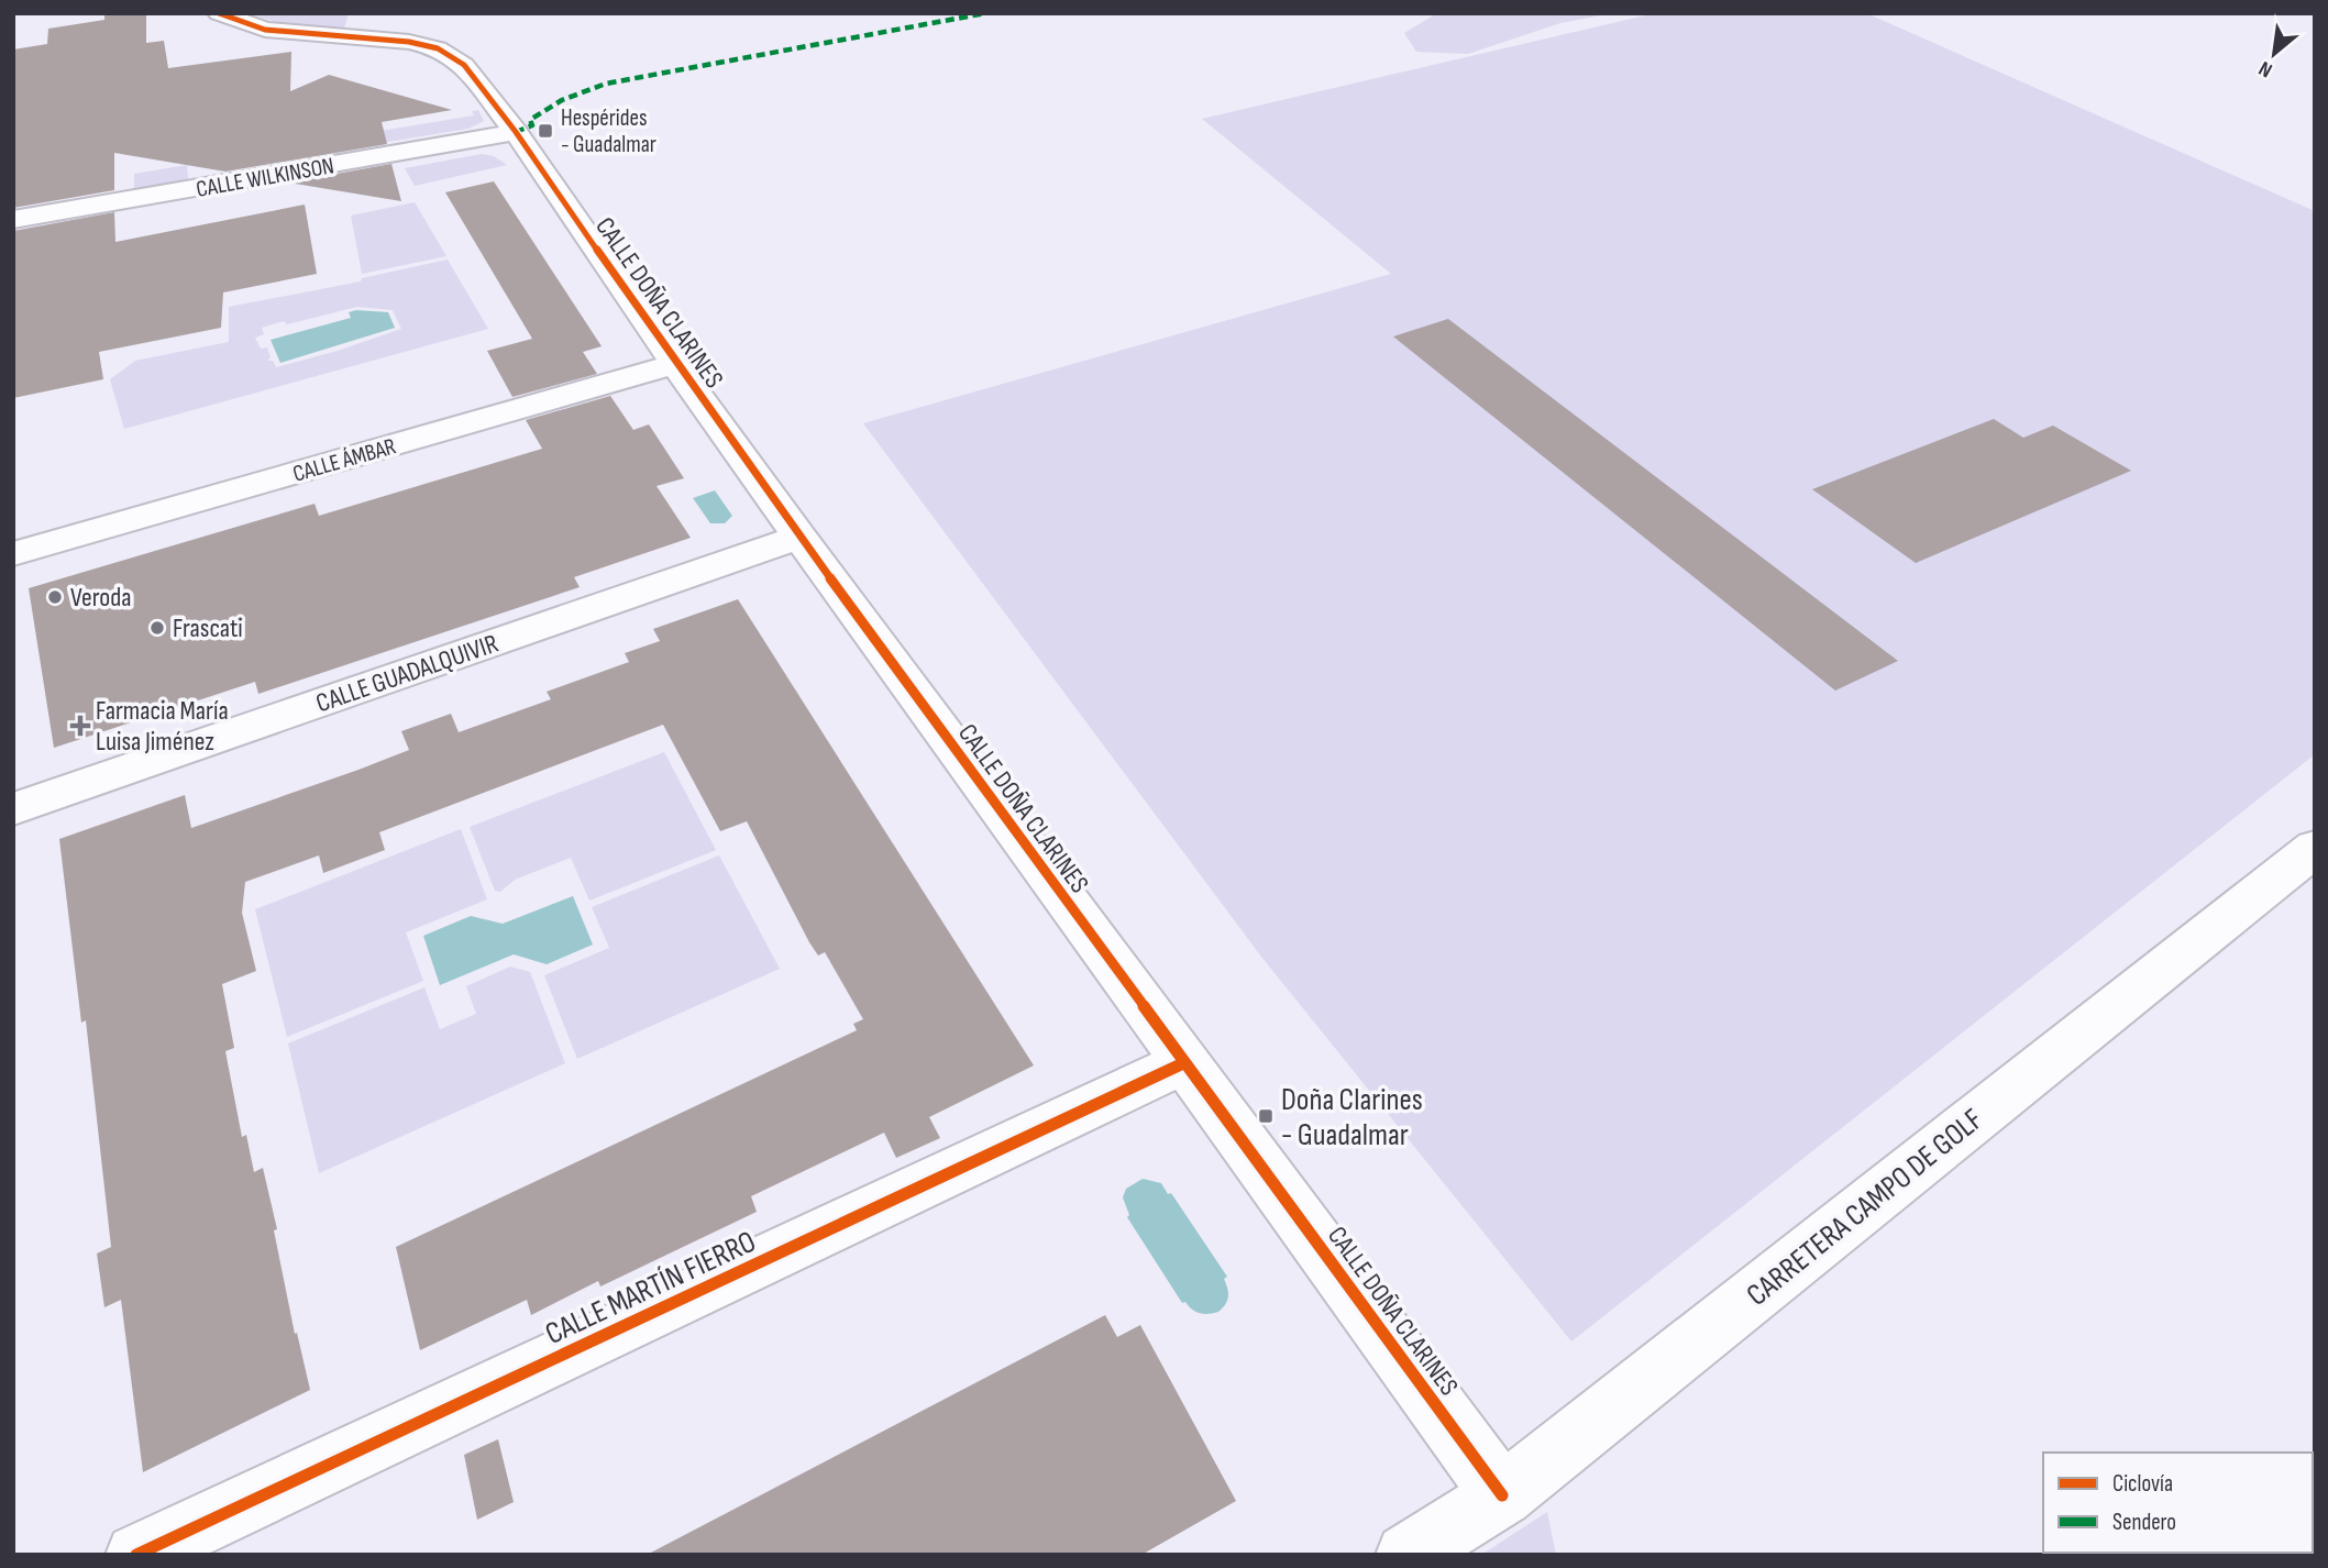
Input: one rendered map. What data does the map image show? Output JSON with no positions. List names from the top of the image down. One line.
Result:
{"streets":{"street":["CALLE WILKINSON","CALLE DOÑA CLARINES","CALLE ÁMBAR","CALLE GUADALQUIVIR","CARRETERA CAMPO DE GOLF","CALLE MARTÍN FIERRO"]},"crossings":[["CALLE WILKINSON","CALLE DOÑA CLARINES"],["CALLE DOÑA CLARINES","CALLE ÁMBAR"],["CALLE DOÑA CLARINES","CALLE GUADALQUIVIR"],["CALLE DOÑA CLARINES","CARRETERA CAMPO DE GOLF"],["CALLE DOÑA CLARINES","CALLE MARTÍN FIERRO"]],"places":{"transit":["Hespérides - Guadalmar","Doña Clarines - Guadalmar"],"other":["Veroda","Frascati"],"health":["Farmacia María Luisa Jiménez"]},"legend":["Ciclovía","Sendero"],"north":"bottom left"}
